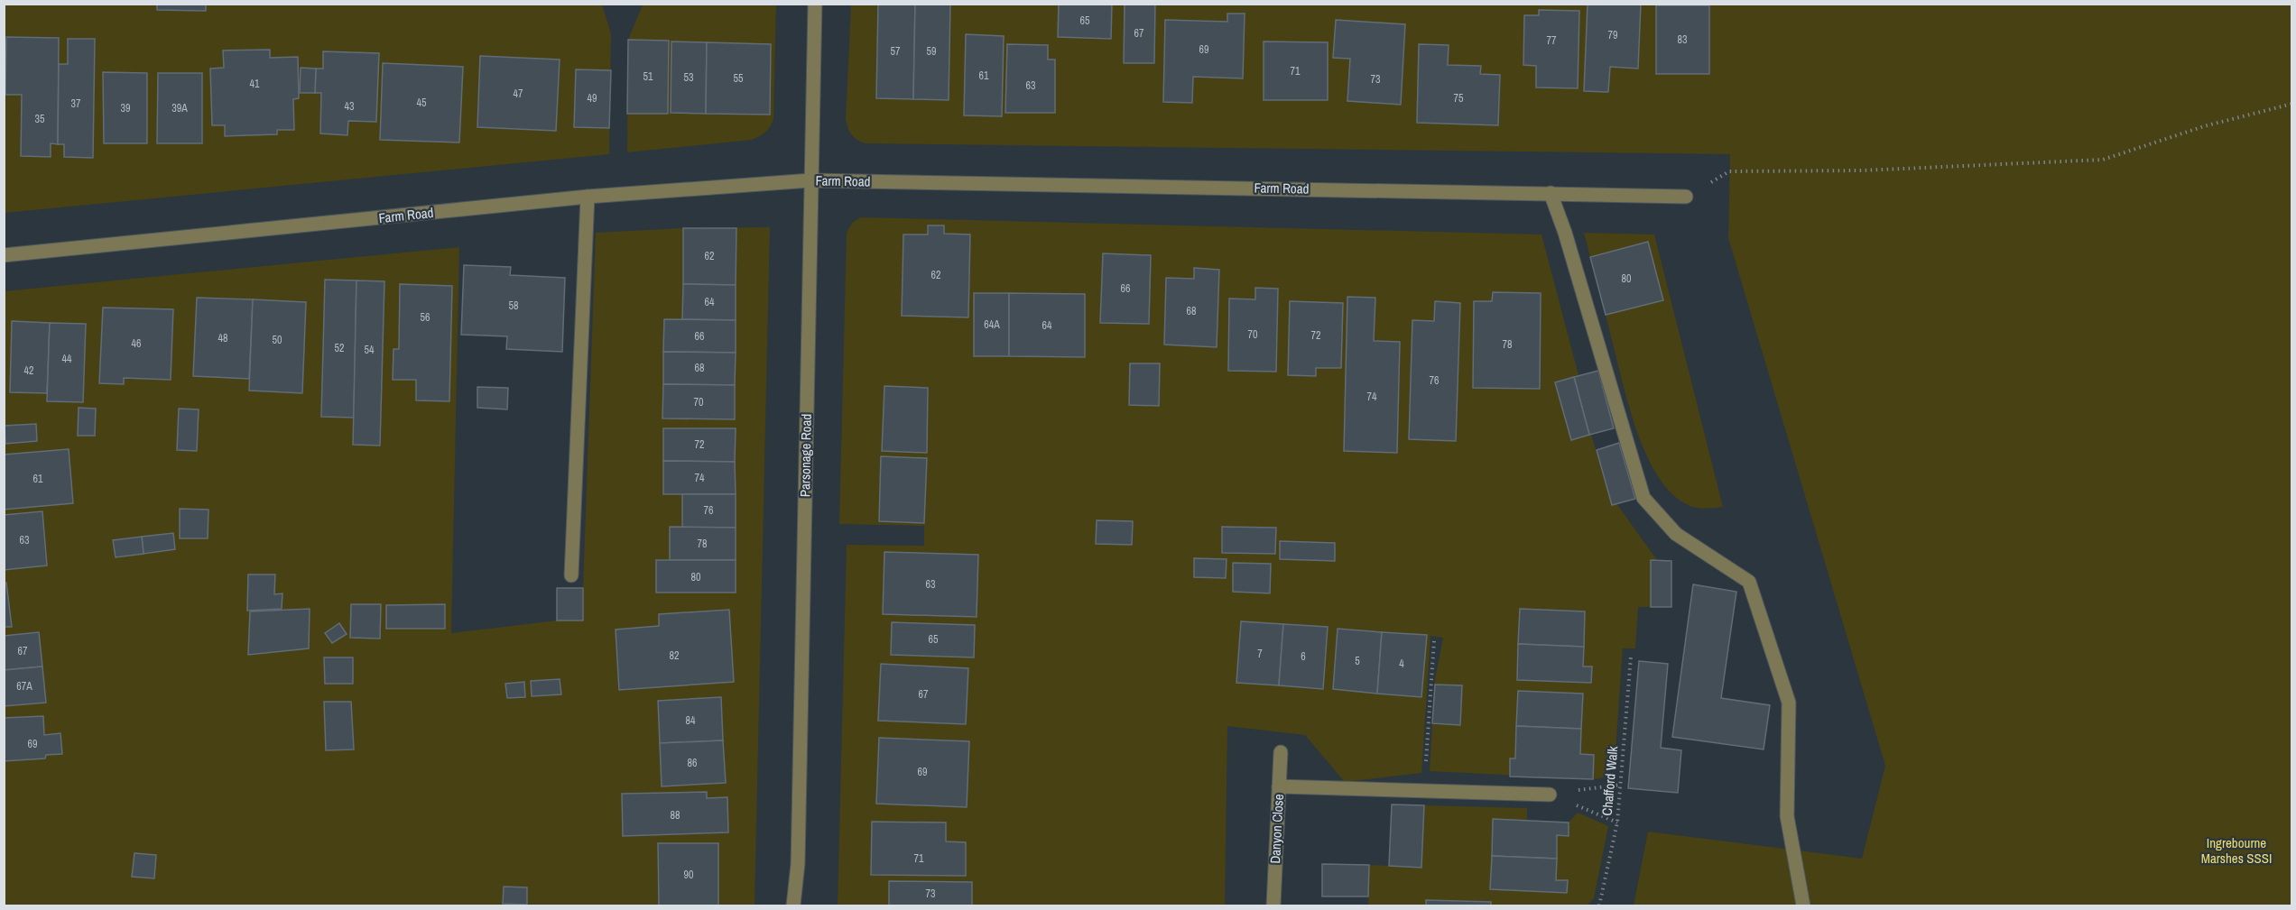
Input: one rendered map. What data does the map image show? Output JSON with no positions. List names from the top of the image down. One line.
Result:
{"streets":{"street":["Farm Road","Parsonage Road","Danyon Close"],"path":["Chafford Walk"]},"crossings":[["Farm Road","Parsonage Road"]],"parks":["Ingrebourne Marshes SSSI"],"house_numbers":["65","67","79","83","77","69","57","59","71","61","51","53","55","73","41","63","47","49","75","45","37","43","39","39A","35","62","62","80","66","64","58","68","56","64A","64","70","72","66","48","50","46","78","52","54","44","68","42","76","74","70","72","74","61","76","63","78","80","63","65","67","7","82","6","5","4","67A","67","84","69","86","69","88","71","90","73"]}
